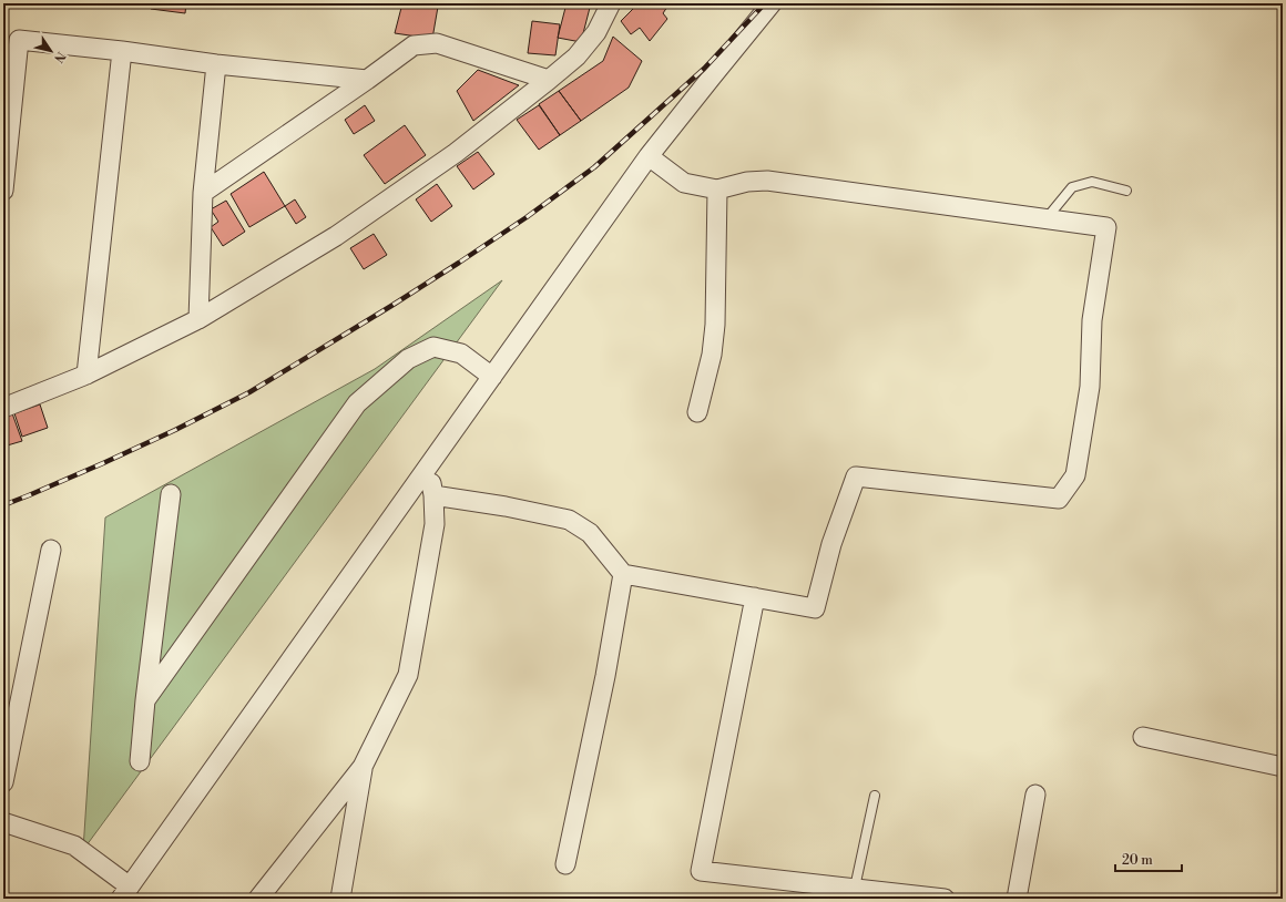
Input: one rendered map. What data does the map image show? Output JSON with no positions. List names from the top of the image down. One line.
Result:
{"scale_bar":"20 m","north":"bottom right"}
